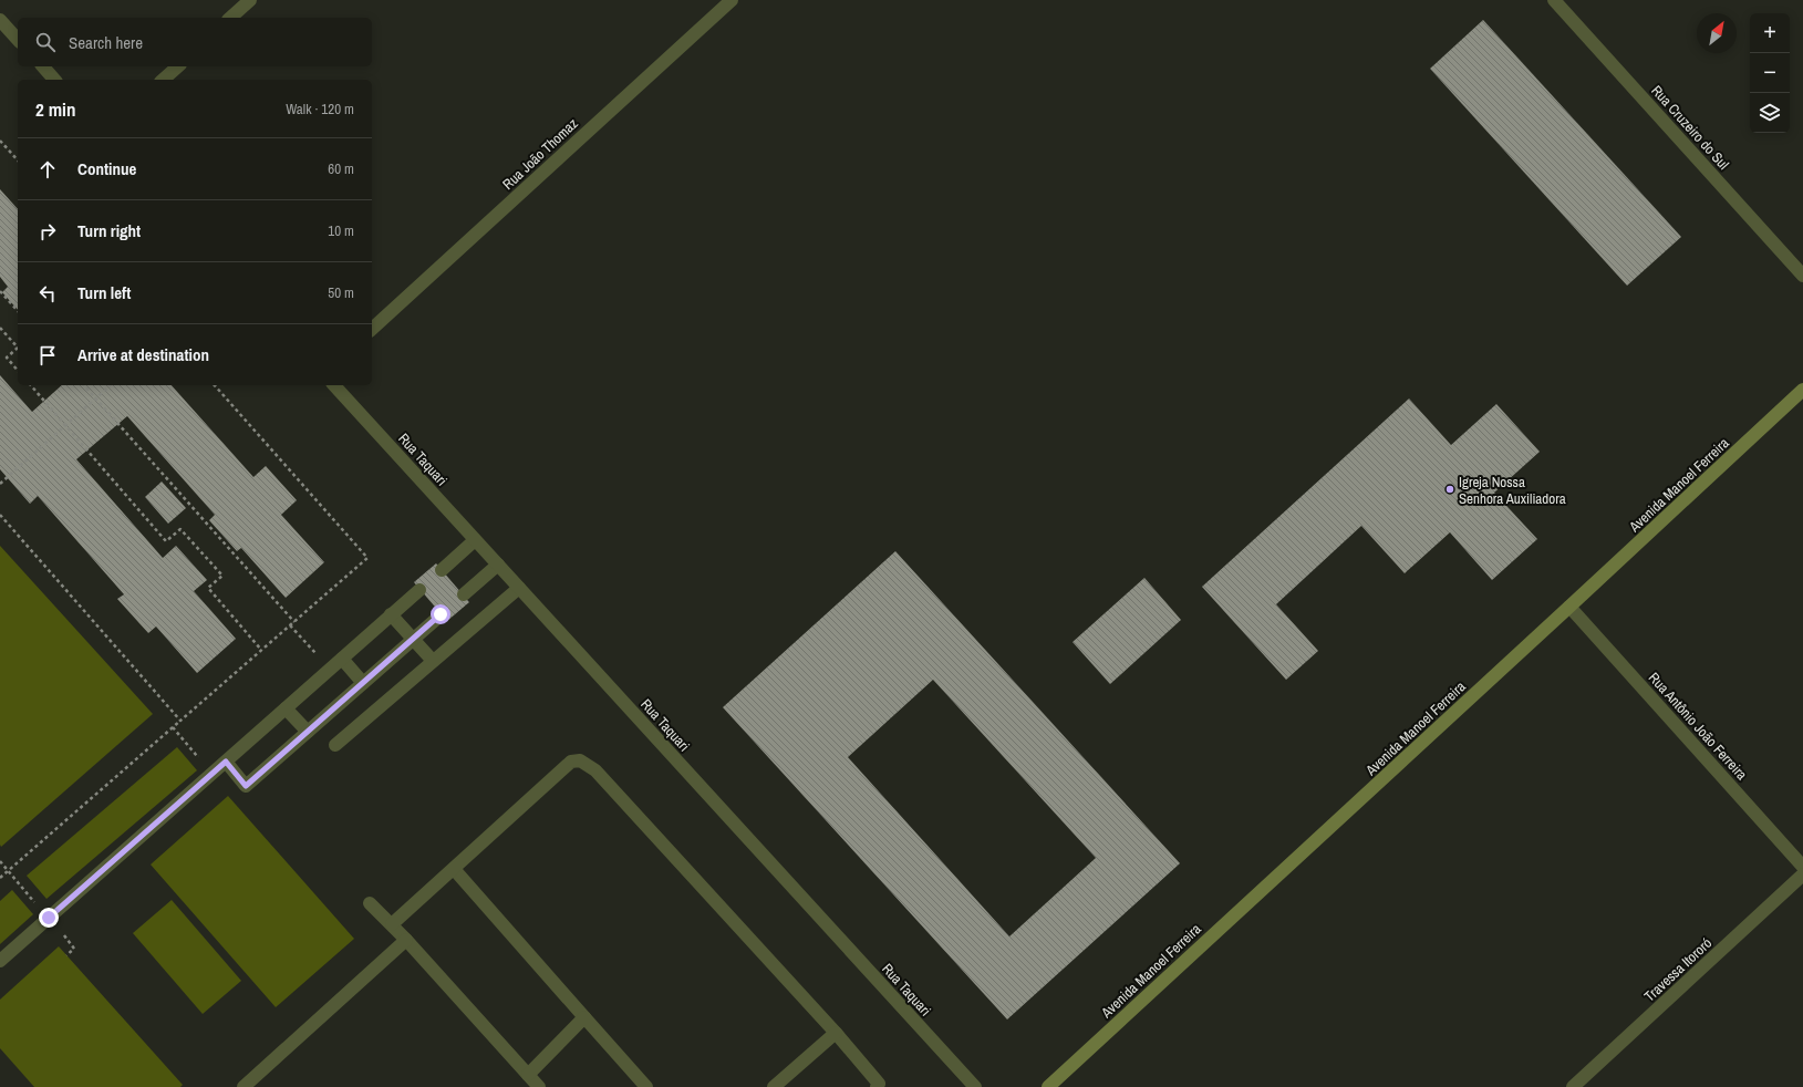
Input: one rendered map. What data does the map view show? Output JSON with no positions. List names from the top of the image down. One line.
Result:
{"streets":{"street":["Rua Cruzeiro do Sul","Rua João Thomaz","Rua Taquari","Avenida Manoel Ferreira","Rua Antônio João Ferreira","Travessa Itororó"]},"crossings":[["Avenida Manoel Ferreira","Rua Antônio João Ferreira"]],"places":["Igreja Nossa Senhora Auxiliadora"],"north":"top right","page":{"map_buttons":["+","−"],"search":"Search here","heading":["2 min","Walk · 120 m"],"list":[["Continue","60 m"],["Turn right","10 m"],["Turn left","50 m"],"Arrive at destination"]}}
